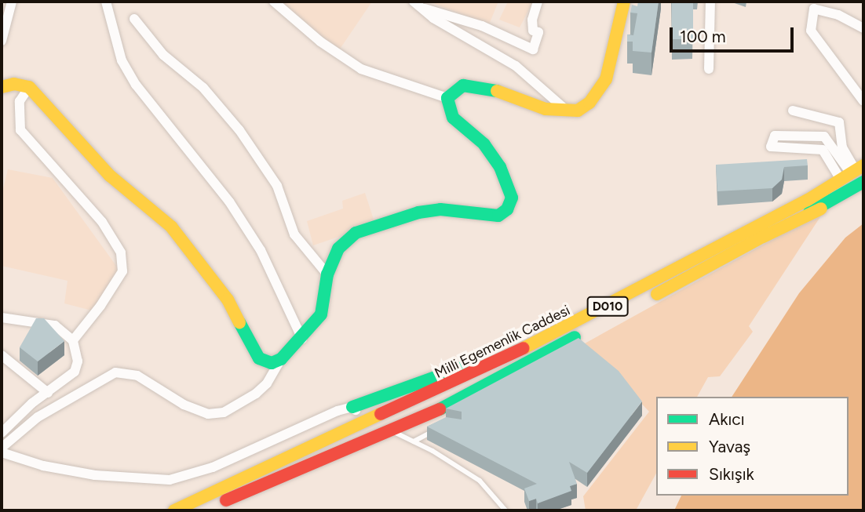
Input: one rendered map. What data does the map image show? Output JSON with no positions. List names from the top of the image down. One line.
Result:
{"streets":{"main road":["D010","Milli Egemenlik Caddesi"]},"legend":["Akıcı","Yavaş","Sıkışık"],"scale_bar":"100 m"}
